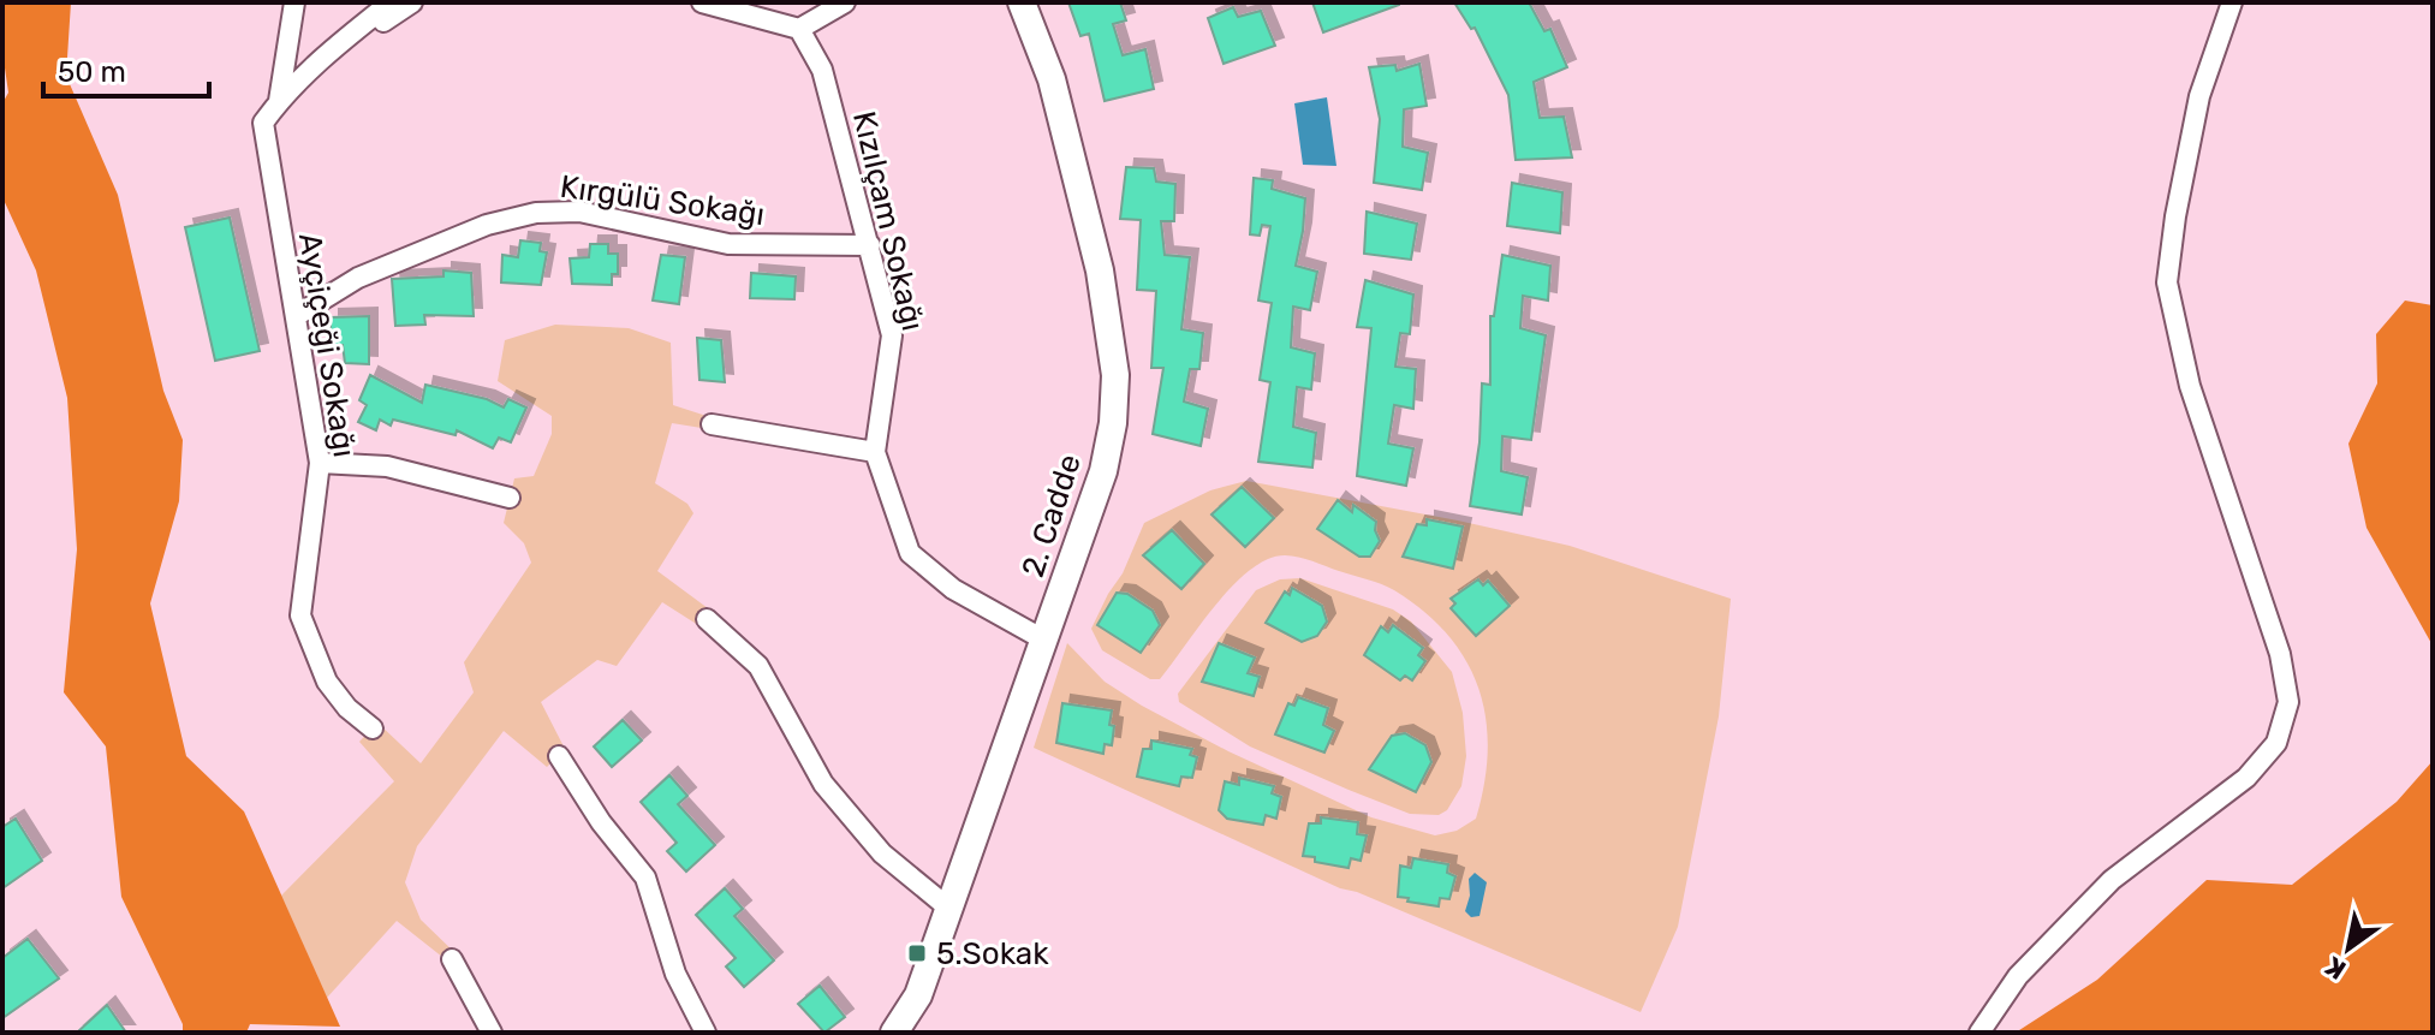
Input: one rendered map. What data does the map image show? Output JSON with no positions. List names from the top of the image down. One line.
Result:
{"streets":{"street":["Kırgülü Sokağı","Kızılçam Sokağı","Ayçiçeği Sokağı","2. Cadde"]},"crossings":[["Kırgülü Sokağı","Kızılçam Sokağı"],["Kırgülü Sokağı","Ayçiçeği Sokağı"],["Kızılçam Sokağı","2. Cadde"]],"places":{"transit":["5.Sokak"]},"scale_bar":"50 m","north":"bottom left"}
